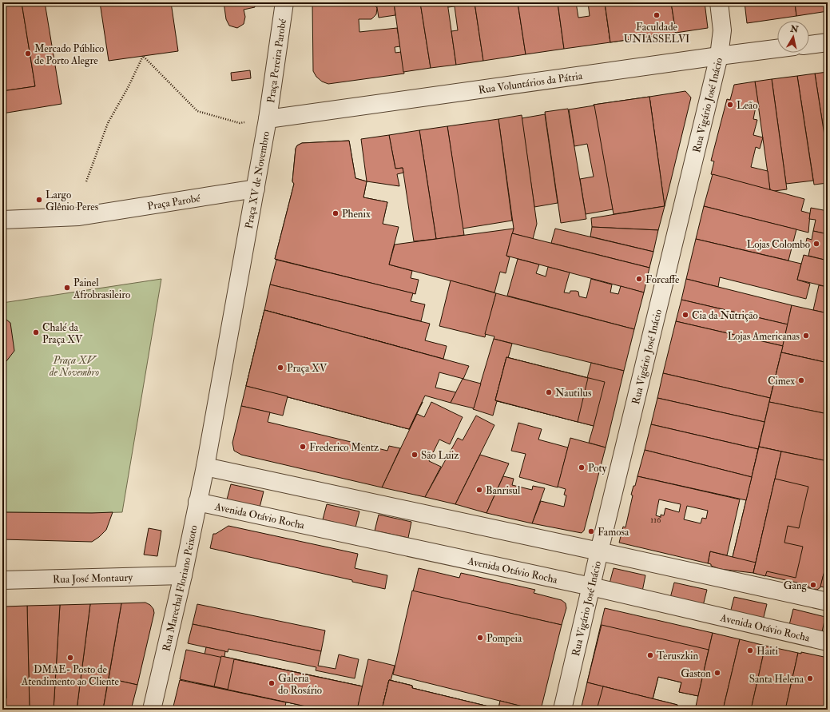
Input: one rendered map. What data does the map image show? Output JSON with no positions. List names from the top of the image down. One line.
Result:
{"streets":{"street":["Praça Pereira Parobé","Rua Voluntários da Pátria","Rua Vigário José Inácio","Praça XV de Novembro","Praça Parobé","Avenida Otávio Rocha","Rua José Montaury","Rua Marechal Floriano Peixoto"]},"crossings":[["Praça Pereira Parobé","Rua Voluntários da Pátria"],["Praça Pereira Parobé","Praça XV de Novembro"],["Rua Voluntários da Pátria","Rua Vigário José Inácio"],["Rua Voluntários da Pátria","Praça XV de Novembro"],["Rua Vigário José Inácio","Avenida Otávio Rocha"],["Praça XV de Novembro","Praça Parobé"],["Praça XV de Novembro","Rua Marechal Floriano Peixoto"],["Avenida Otávio Rocha","Rua Marechal Floriano Peixoto"],["Rua José Montaury","Rua Marechal Floriano Peixoto"]],"parks":["Praça XV de Novembro"],"places":["Faculdade UNIASSELVI","Mercado Público de Porto Alegre","Leão","Largo Glênio Peres","Phenix","Lojas Colombo","Forcaffe","Painel Afrobrasileiro","Cia da Nutrição","Chalé da Praça XV","Lojas Americanas","Praça XV","Cimex","Nautilus","Frederico Mentz","São Luiz","Poty","Banrisul","Famosa","Gang","Pompeia","Haiti","Teruszkin","DMAE- Posto de Atendimento ao Cliente","Gaston","Santa Helena","Galeria do Rosário"],"house_numbers":["116"],"north":"top"}
